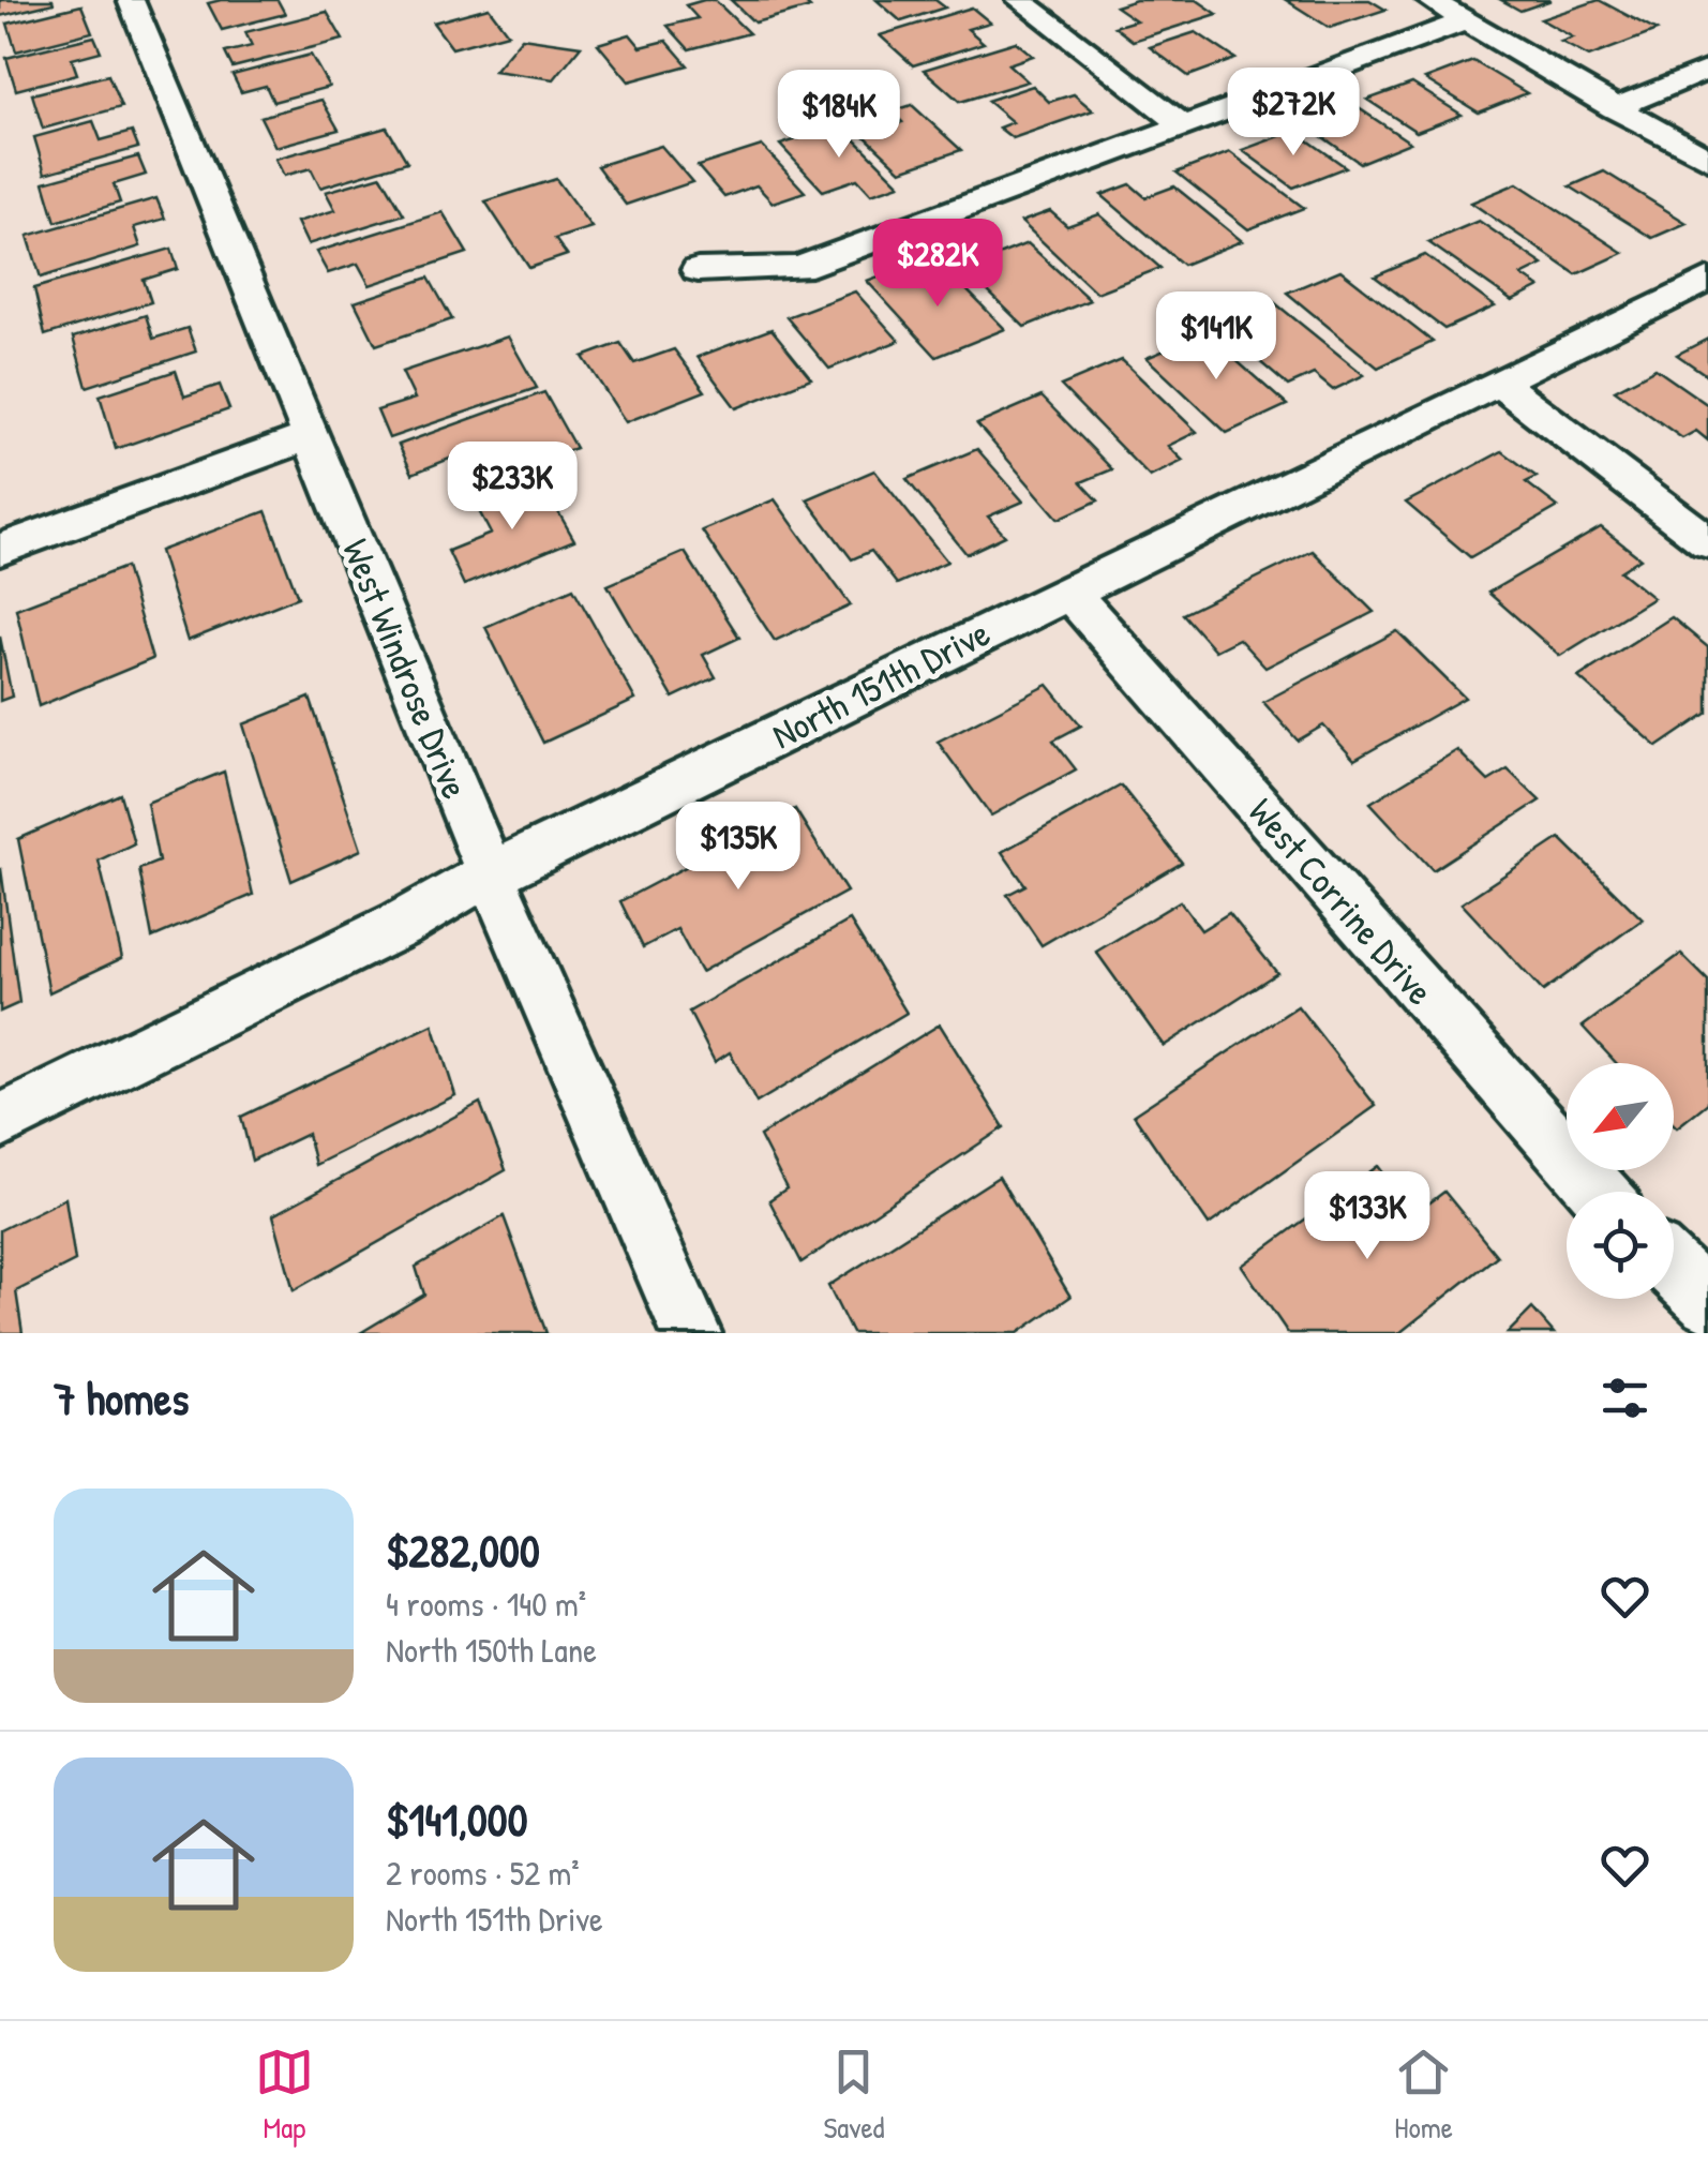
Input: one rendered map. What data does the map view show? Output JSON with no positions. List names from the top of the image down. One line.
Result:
{"streets":{"street":["West Windrose Drive","North 151th Drive","West Corrine Drive"]},"crossings":[["West Windrose Drive","North 151th Drive"],["North 151th Drive","West Corrine Drive"]],"north":"bottom left","page":{"price":["$272K","$184K","$282K","$141K","$233K","$135K","$133K"],"heading":"7 homes","list":[{"name":"$282,000","note":"4 rooms · 140 m² · North 150th Lane"},{"name":"$141,000","note":"2 rooms · 52 m² · North 151th Drive"}],"tabs":["Map","Saved","Home"]}}
